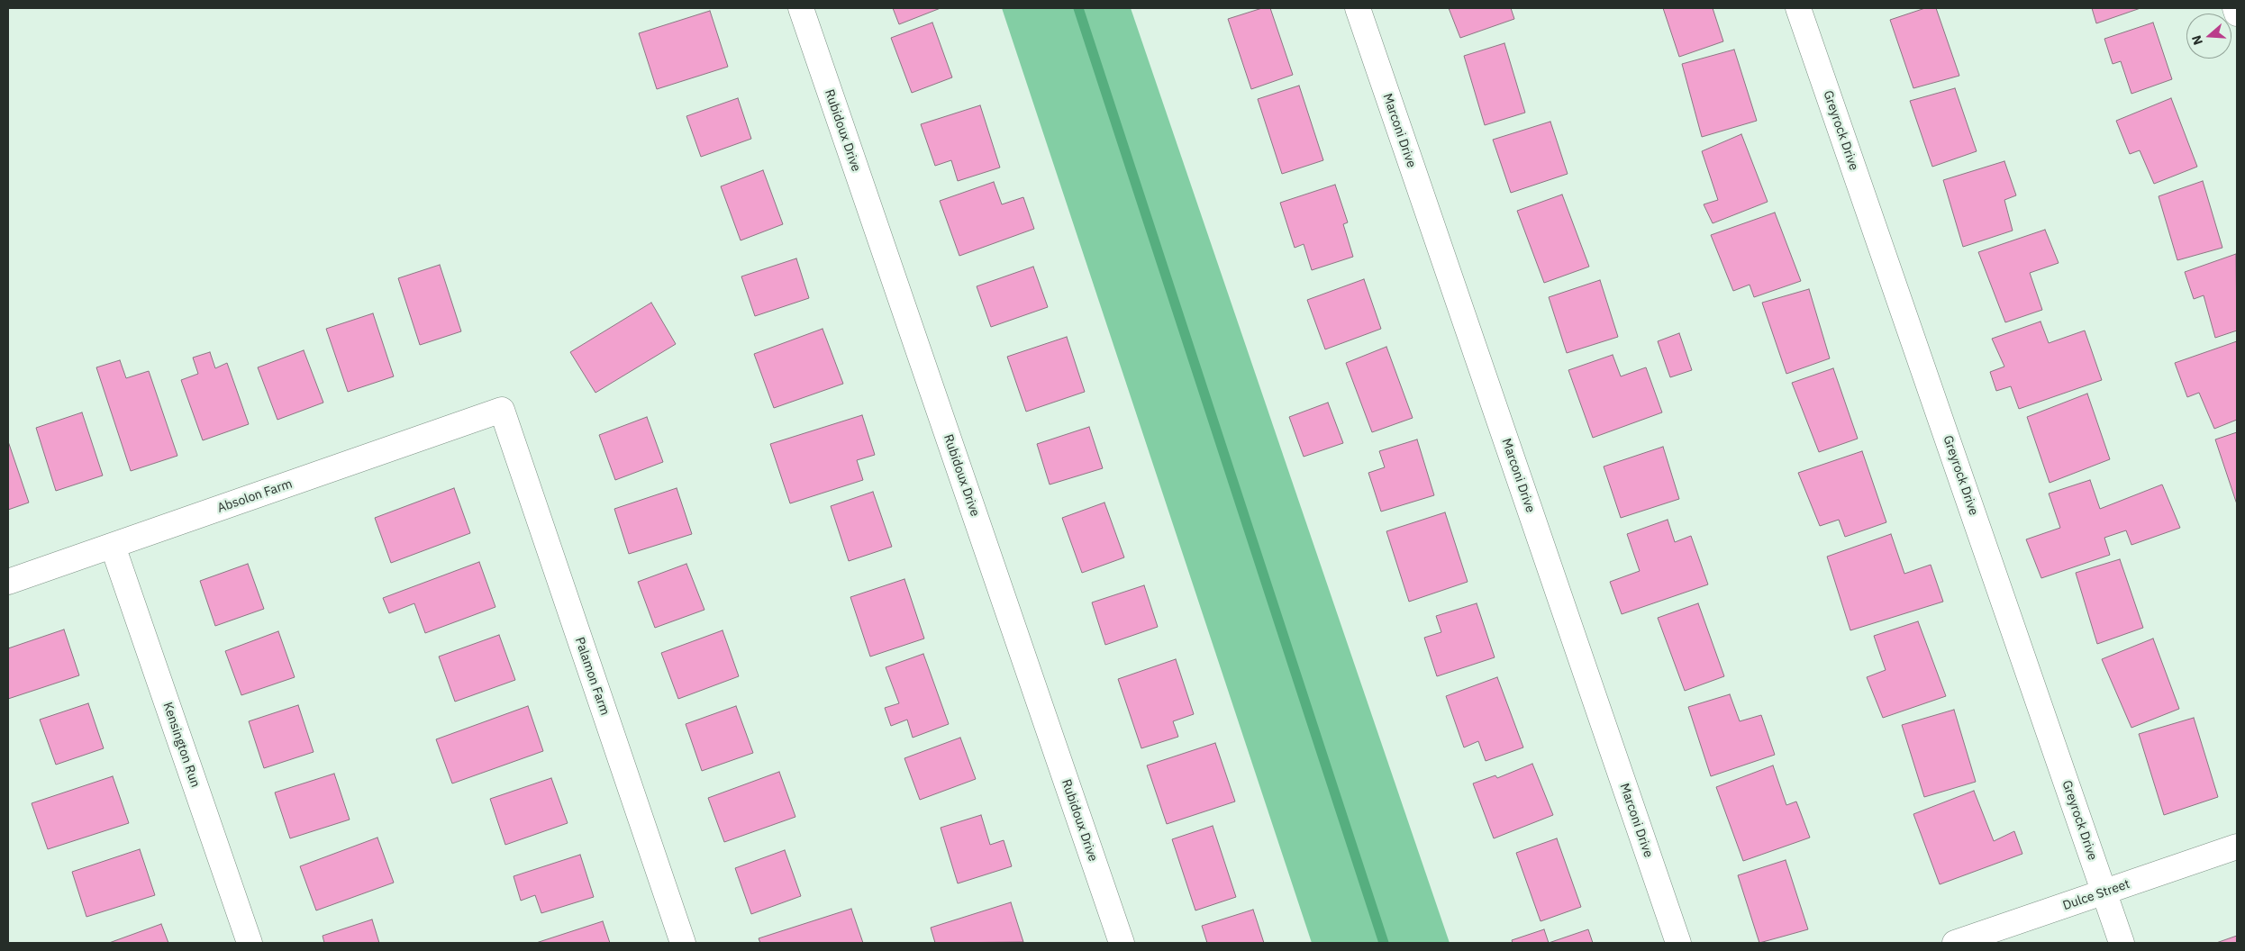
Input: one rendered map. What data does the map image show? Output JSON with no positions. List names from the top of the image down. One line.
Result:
{"streets":{"street":["Rubidoux Drive","Marconi Drive","Greyrock Drive","Absolon Farm","Palamon Farm","Kensington Run","Dulce Street"]},"crossings":[["Greyrock Drive","Dulce Street"],["Absolon Farm","Palamon Farm"],["Absolon Farm","Kensington Run"]],"north":"left"}
